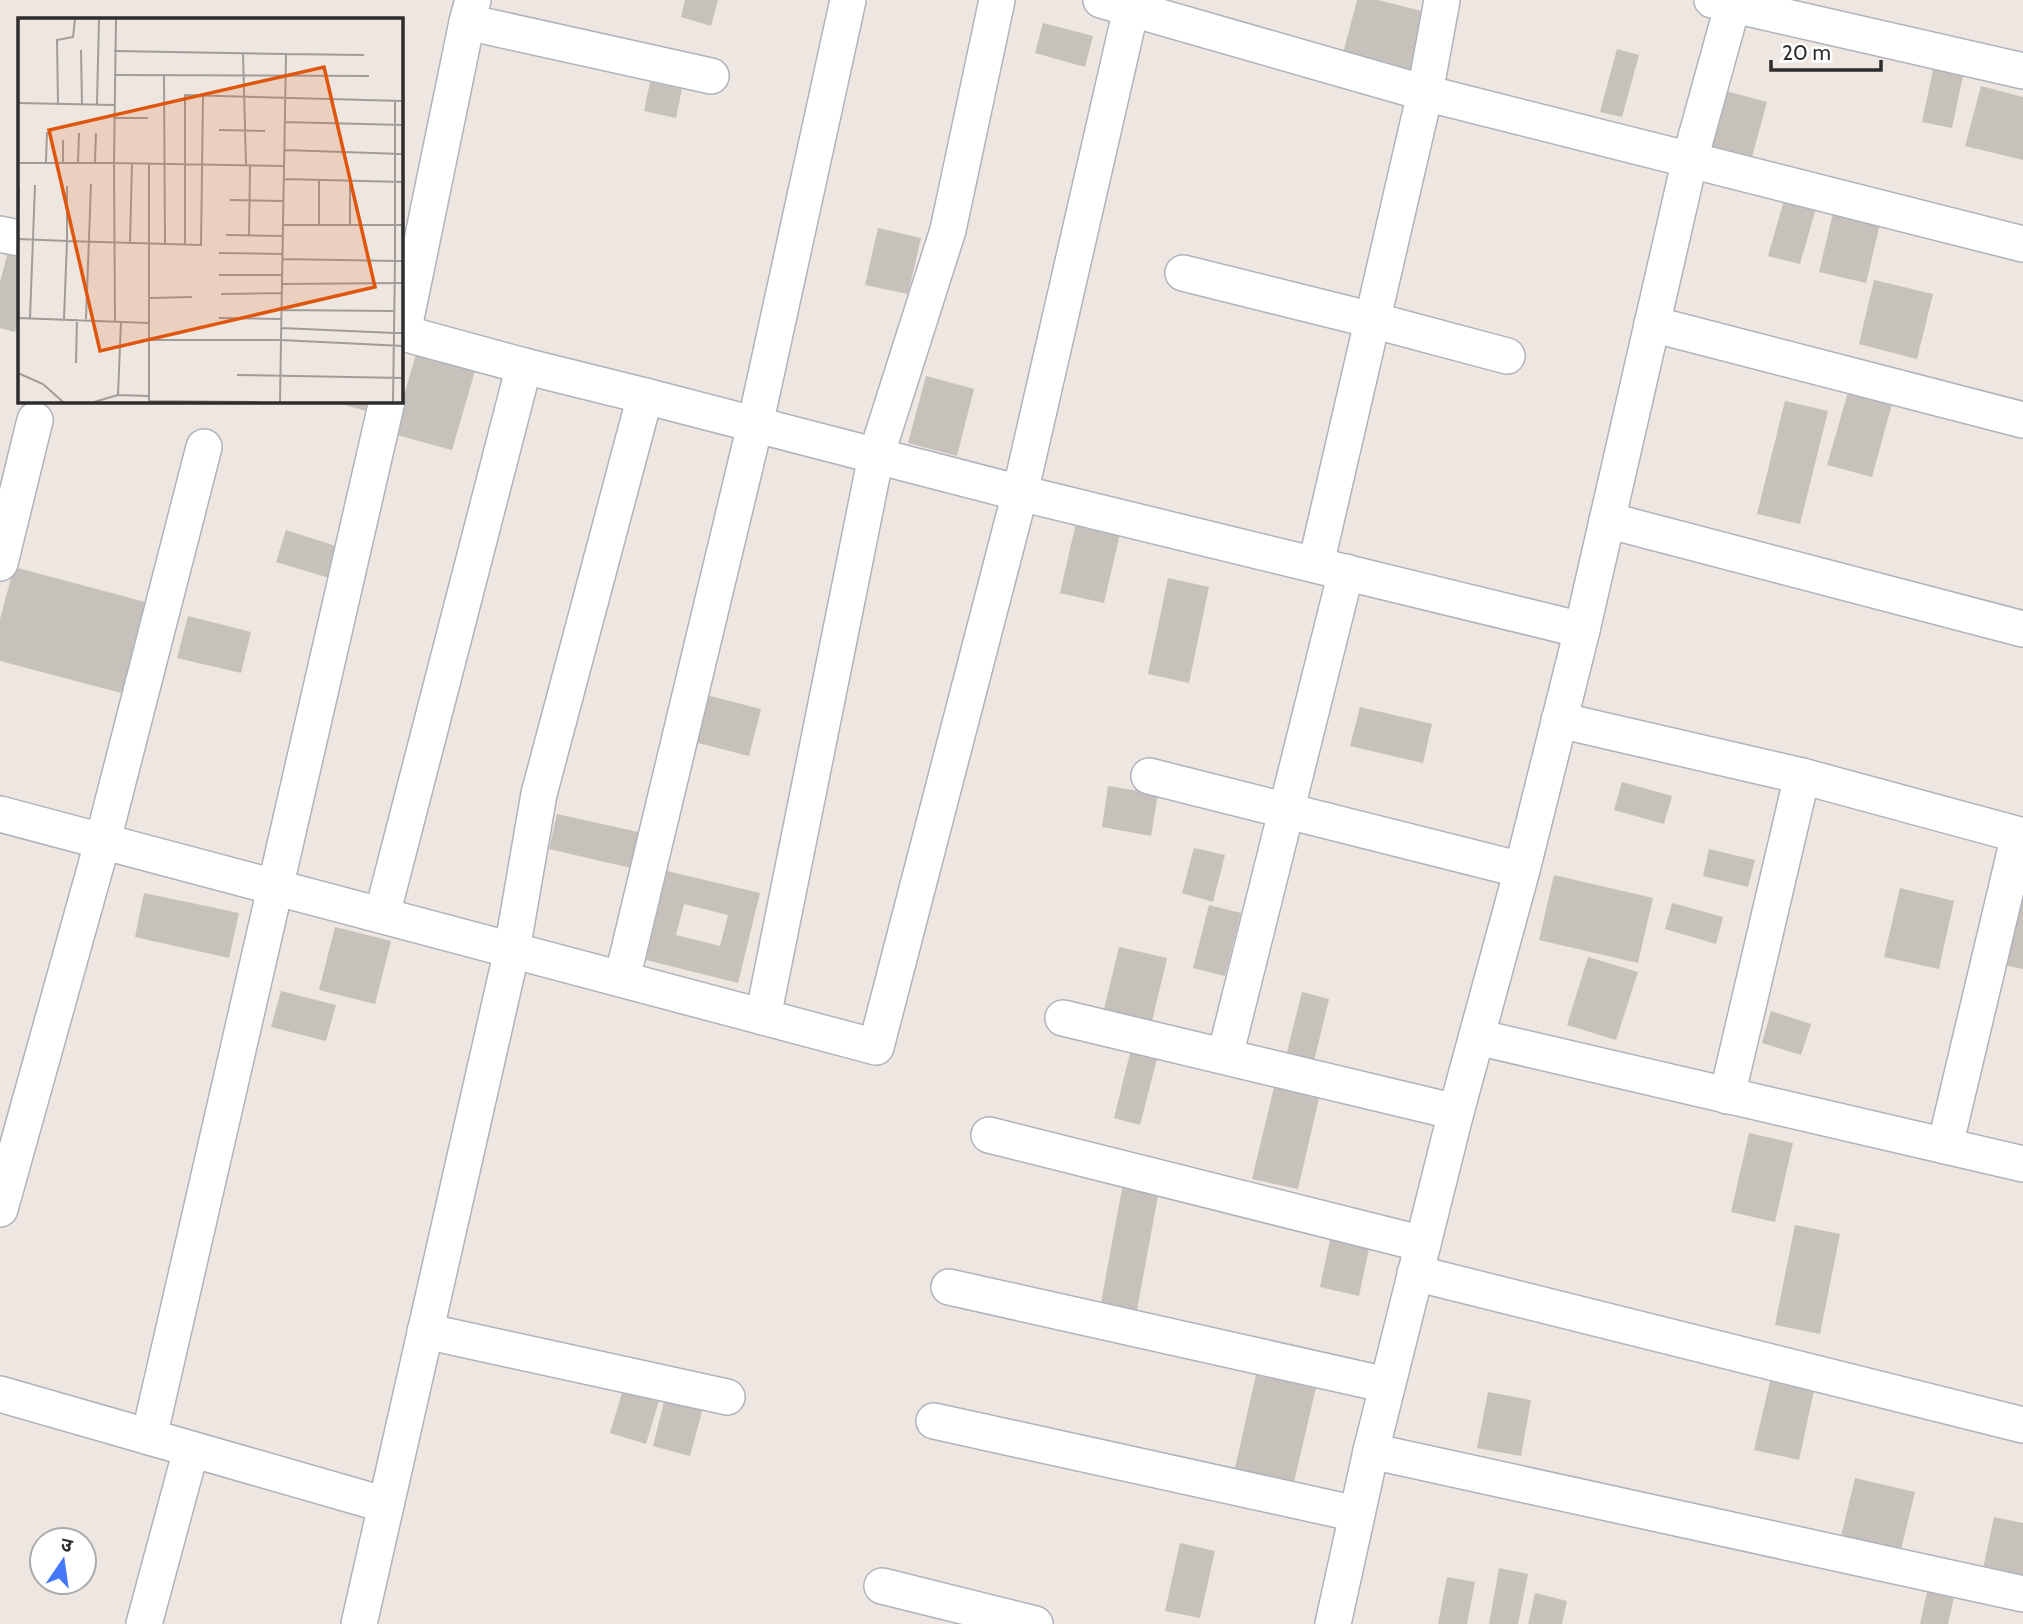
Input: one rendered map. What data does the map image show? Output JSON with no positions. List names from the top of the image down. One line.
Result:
{"scale_bar":"20 m","north":"top"}
